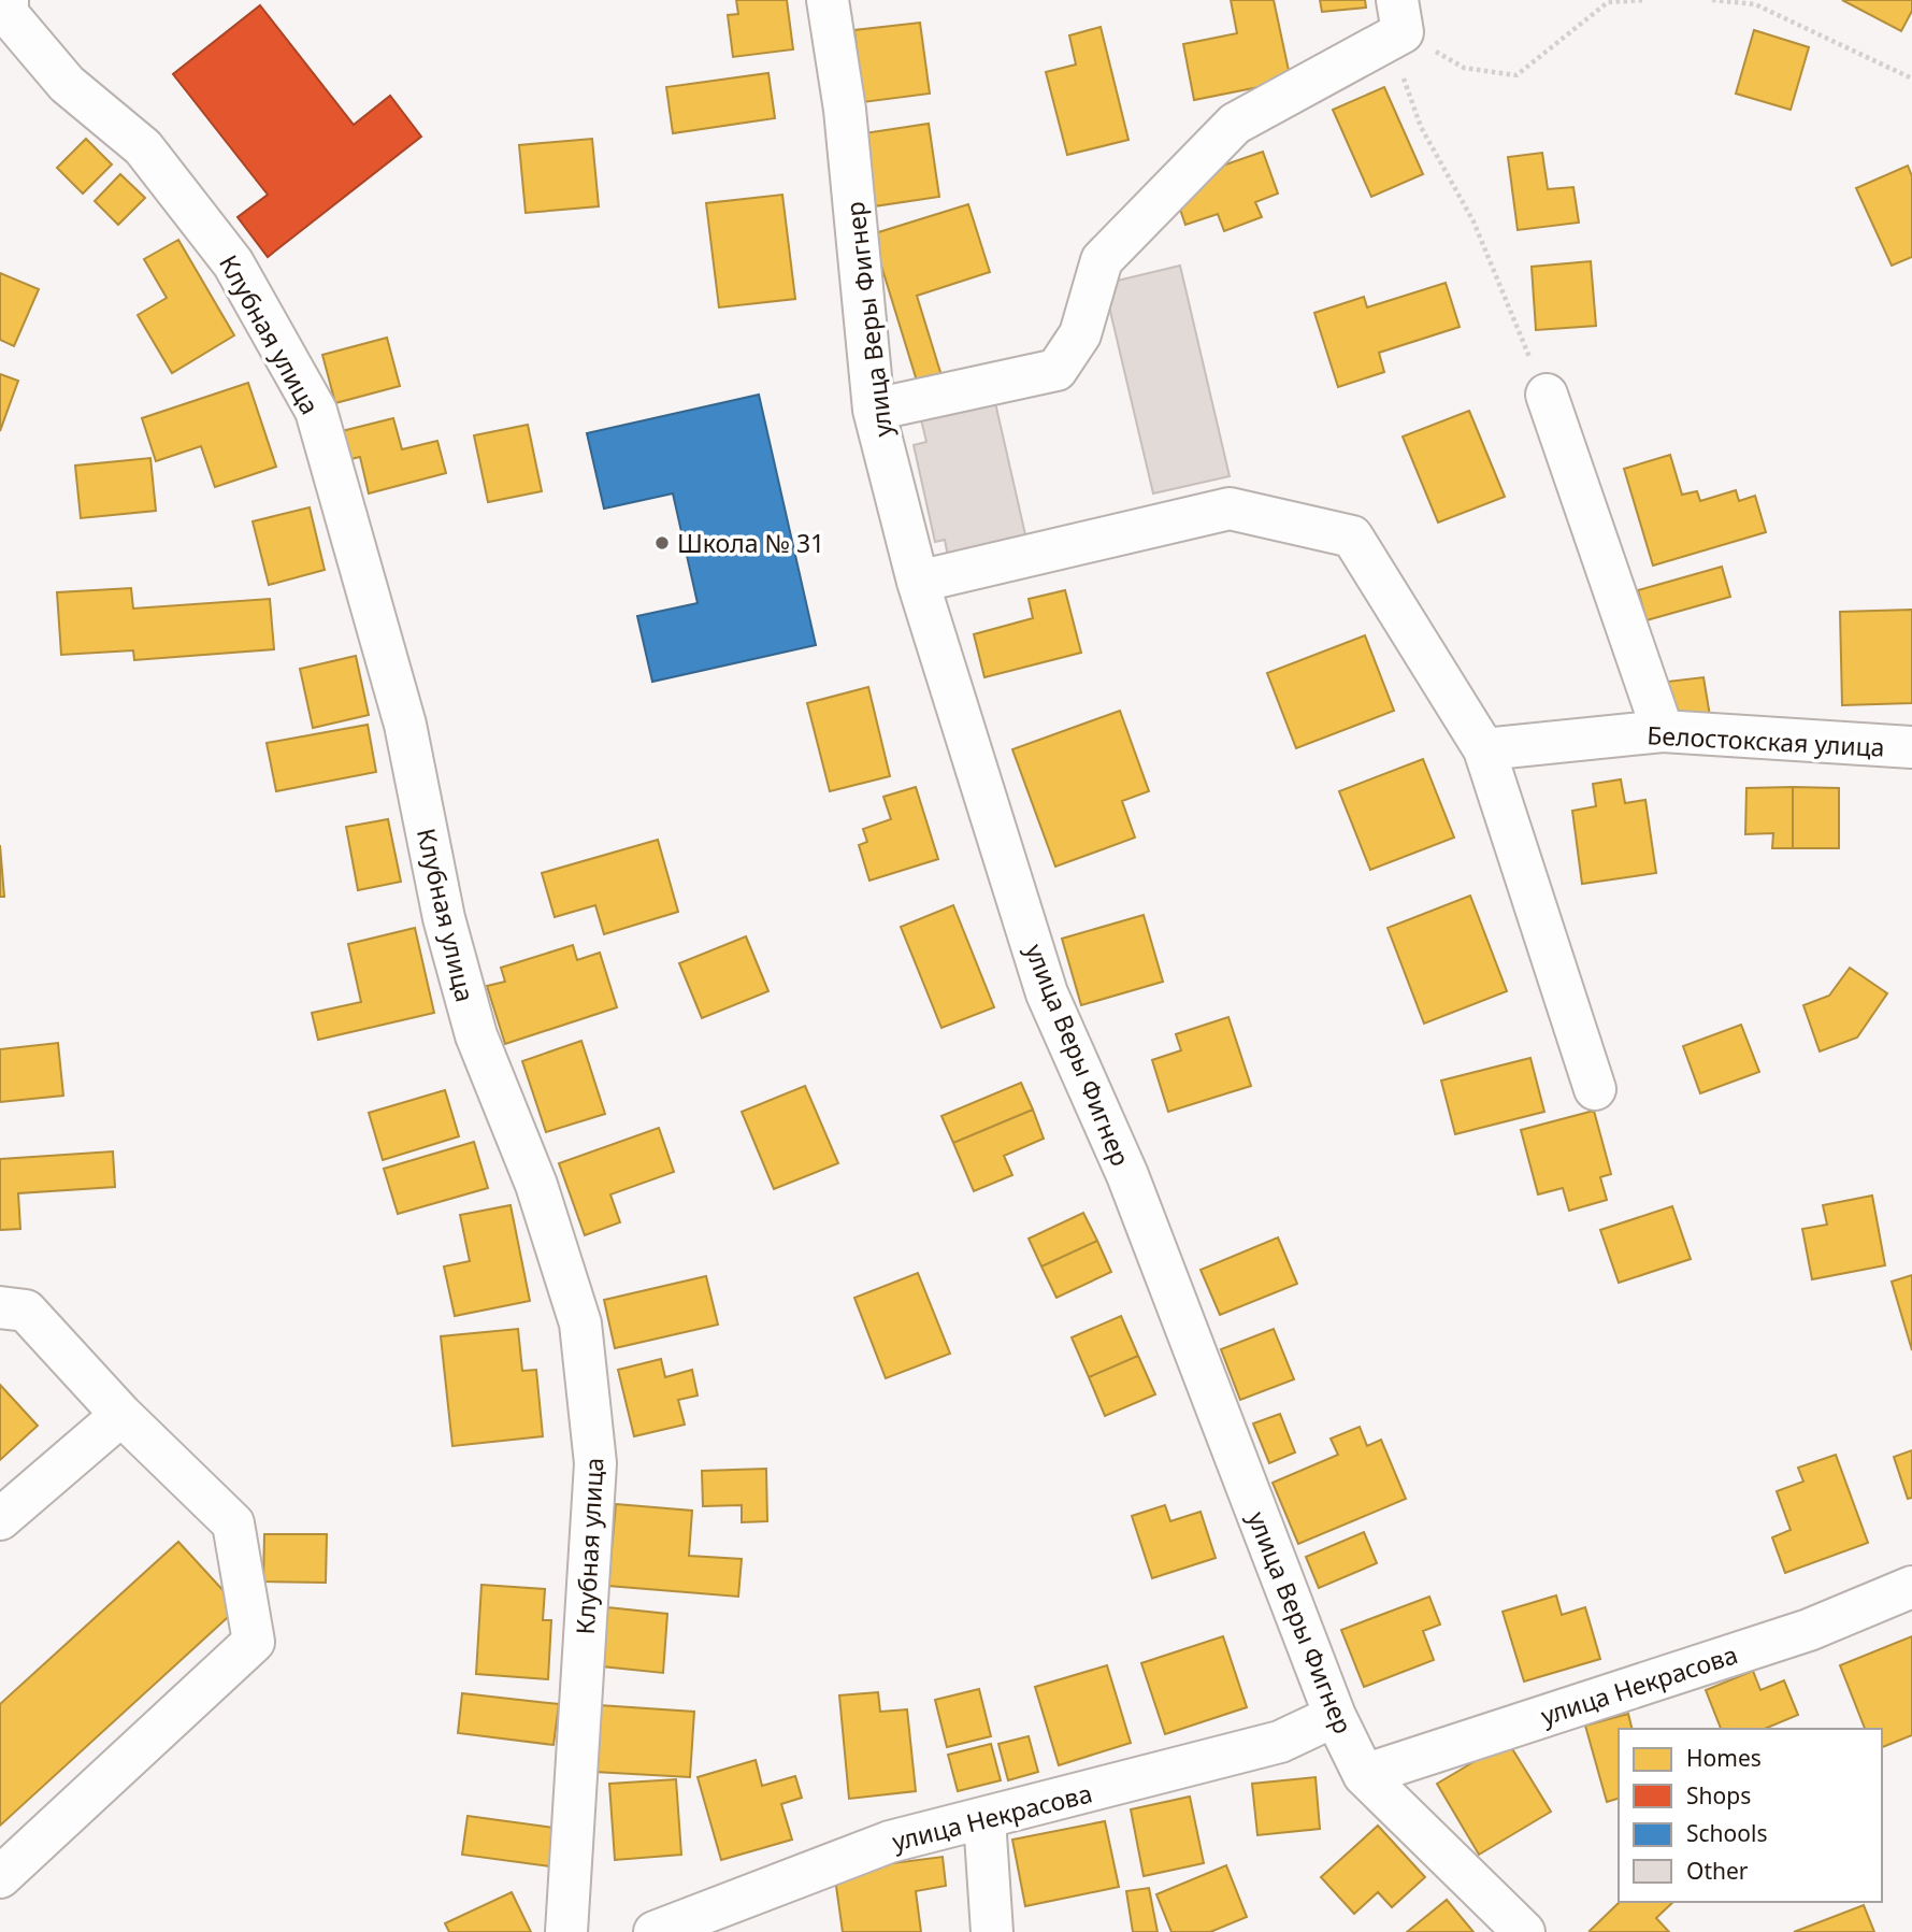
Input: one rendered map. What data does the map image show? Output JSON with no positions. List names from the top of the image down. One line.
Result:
{"streets":{"street":["улица Веры Фигнер","Клубная улица","Белостокская улица","улица Некрасова"]},"crossings":[["улица Веры Фигнер","улица Некрасова"]],"places":["Школа № 31"],"legend":["Homes","Shops","Schools","Other"]}
